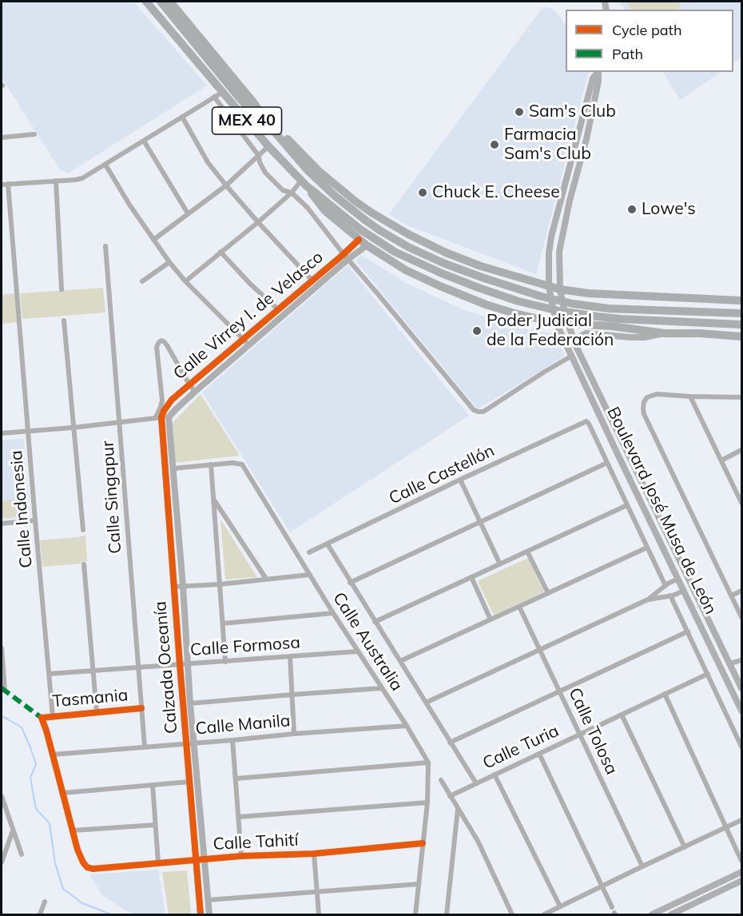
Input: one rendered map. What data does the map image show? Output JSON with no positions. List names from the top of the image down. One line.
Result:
{"streets":{"highway":["MEX 40"],"street":["Calle Virrey I. de Velasco","Calle Castellón","Calle Singapur","Calle Indonesia","Boulevard José Musa de León","Calle Australia","Calle Formosa","Calzada Oceanía","Tasmania","Calle Manila","Calle Tolosa","Calle Turia","Calle Tahití"]},"crossings":[["Calle Virrey I. de Velasco","Calzada Oceanía"],["Calle Singapur","Calle Formosa"],["Calle Singapur","Tasmania"],["Calle Singapur","Calle Manila"],["Calle Indonesia","Calle Formosa"],["Calle Indonesia","Tasmania"],["Calle Australia","Calle Formosa"],["Calle Australia","Calzada Oceanía"],["Calle Australia","Calle Manila"],["Calle Formosa","Calzada Oceanía"],["Calzada Oceanía","Calle Manila"],["Calzada Oceanía","Calle Tahití"],["Tasmania","Calle Manila"],["Calle Tolosa","Calle Turia"]],"places":["Sam's Club","Farmacia Sam's Club","Chuck E. Cheese","Lowe's","Poder Judicial de la Federación"],"legend":["Cycle path","Path"]}
